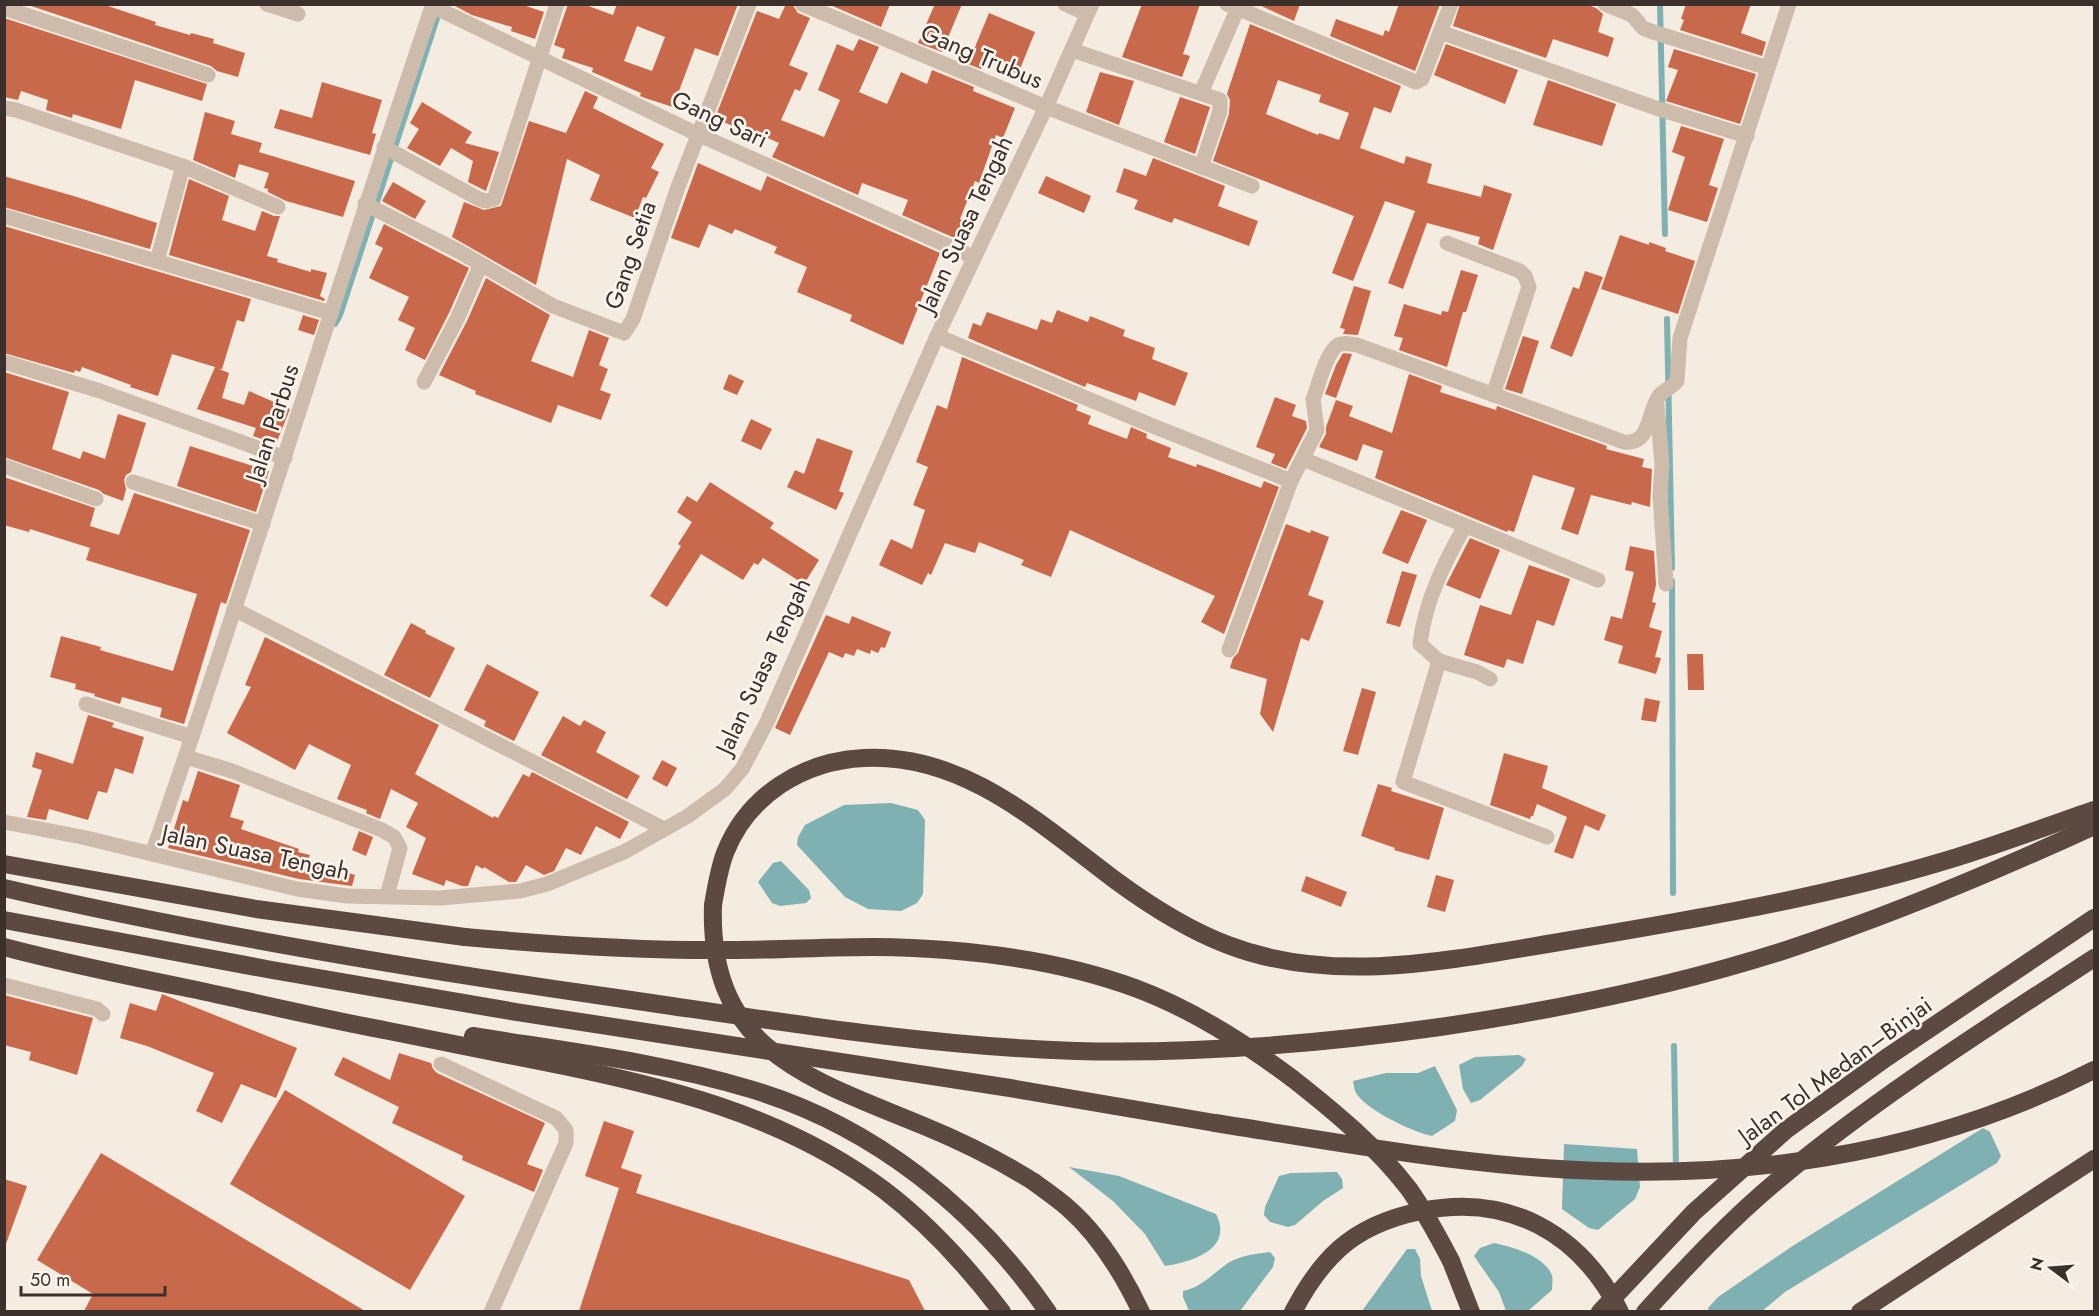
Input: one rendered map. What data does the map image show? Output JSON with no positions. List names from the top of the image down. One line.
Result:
{"streets":{"highway":["Jalan Tol Medan–Binjai"],"street":["Gang Trubus","Gang Sari","Jalan Suasa Tengah","Gang Setia","Jalan Parbus"]},"crossings":[["Gang Trubus","Jalan Suasa Tengah"],["Gang Sari","Jalan Suasa Tengah"],["Gang Sari","Gang Setia"],["Gang Sari","Jalan Parbus"],["Jalan Suasa Tengah","Jalan Parbus"],["Gang Setia","Jalan Parbus"]],"scale_bar":"50 m","north":"left"}
